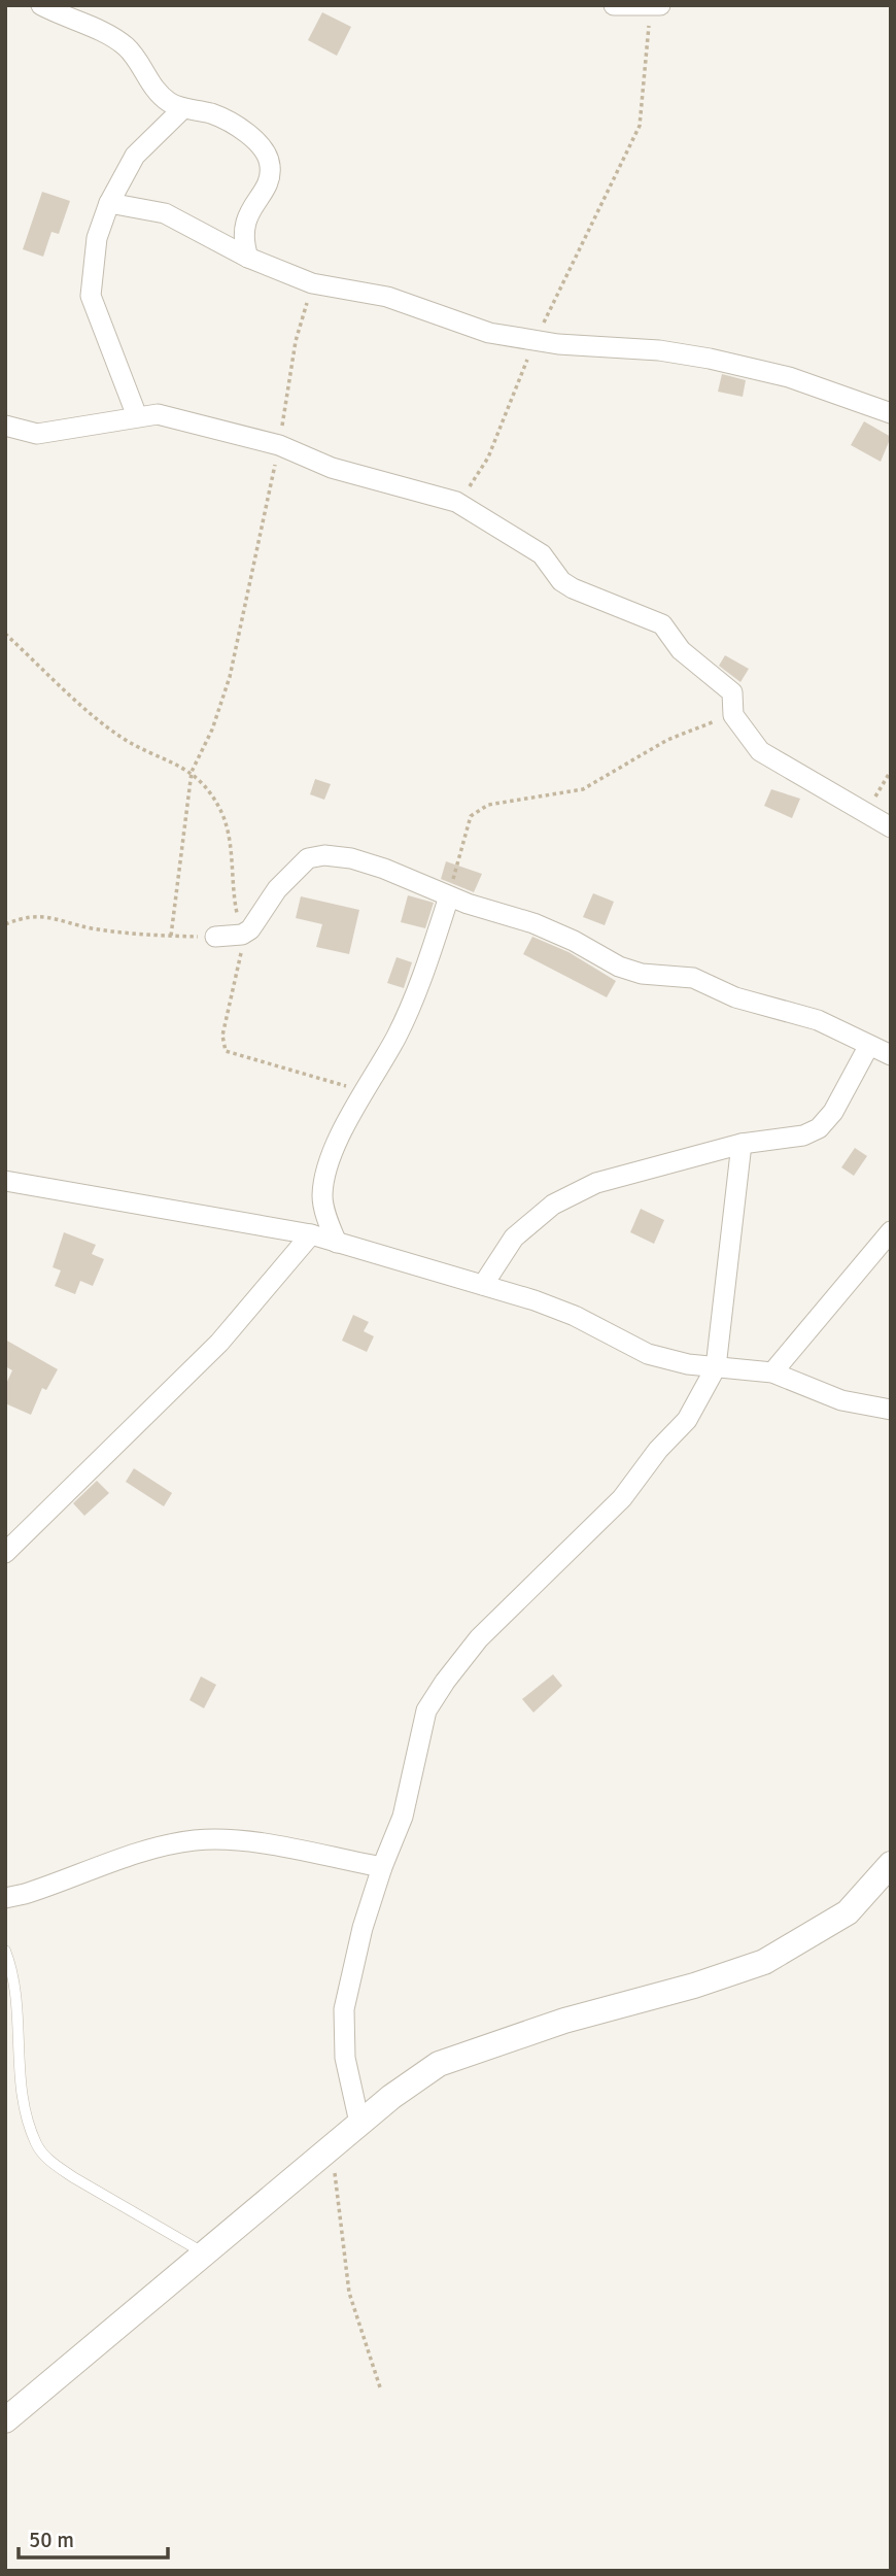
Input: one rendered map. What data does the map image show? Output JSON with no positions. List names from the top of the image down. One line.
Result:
{"scale_bar":"50 m"}
